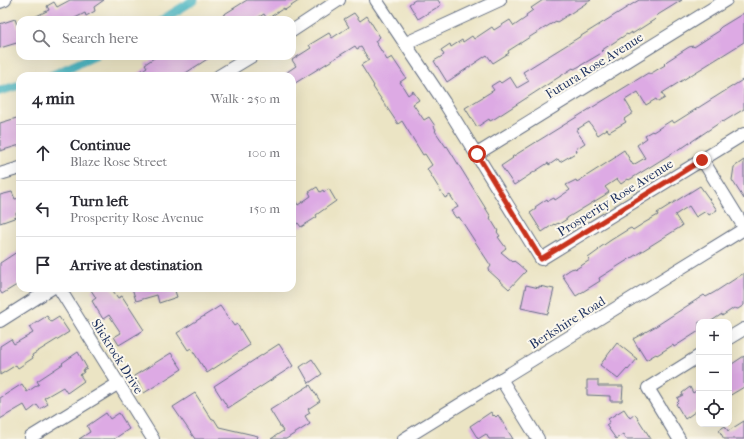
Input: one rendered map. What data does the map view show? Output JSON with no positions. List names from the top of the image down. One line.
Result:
{"streets":{"street":["Futura Rose Avenue","Prosperity Rose Avenue","Berkshire Road","Slickrock Drive"]},"crossings":[["Futura Rose Avenue","Prosperity Rose Avenue"]],"page":{"search":"Search here","heading":["4 min","Walk · 250 m"],"list":[["Continue","Blaze Rose Street","100 m"],["Turn left","Prosperity Rose Avenue","150 m"],"Arrive at destination"],"map_buttons":["+","−"]}}
